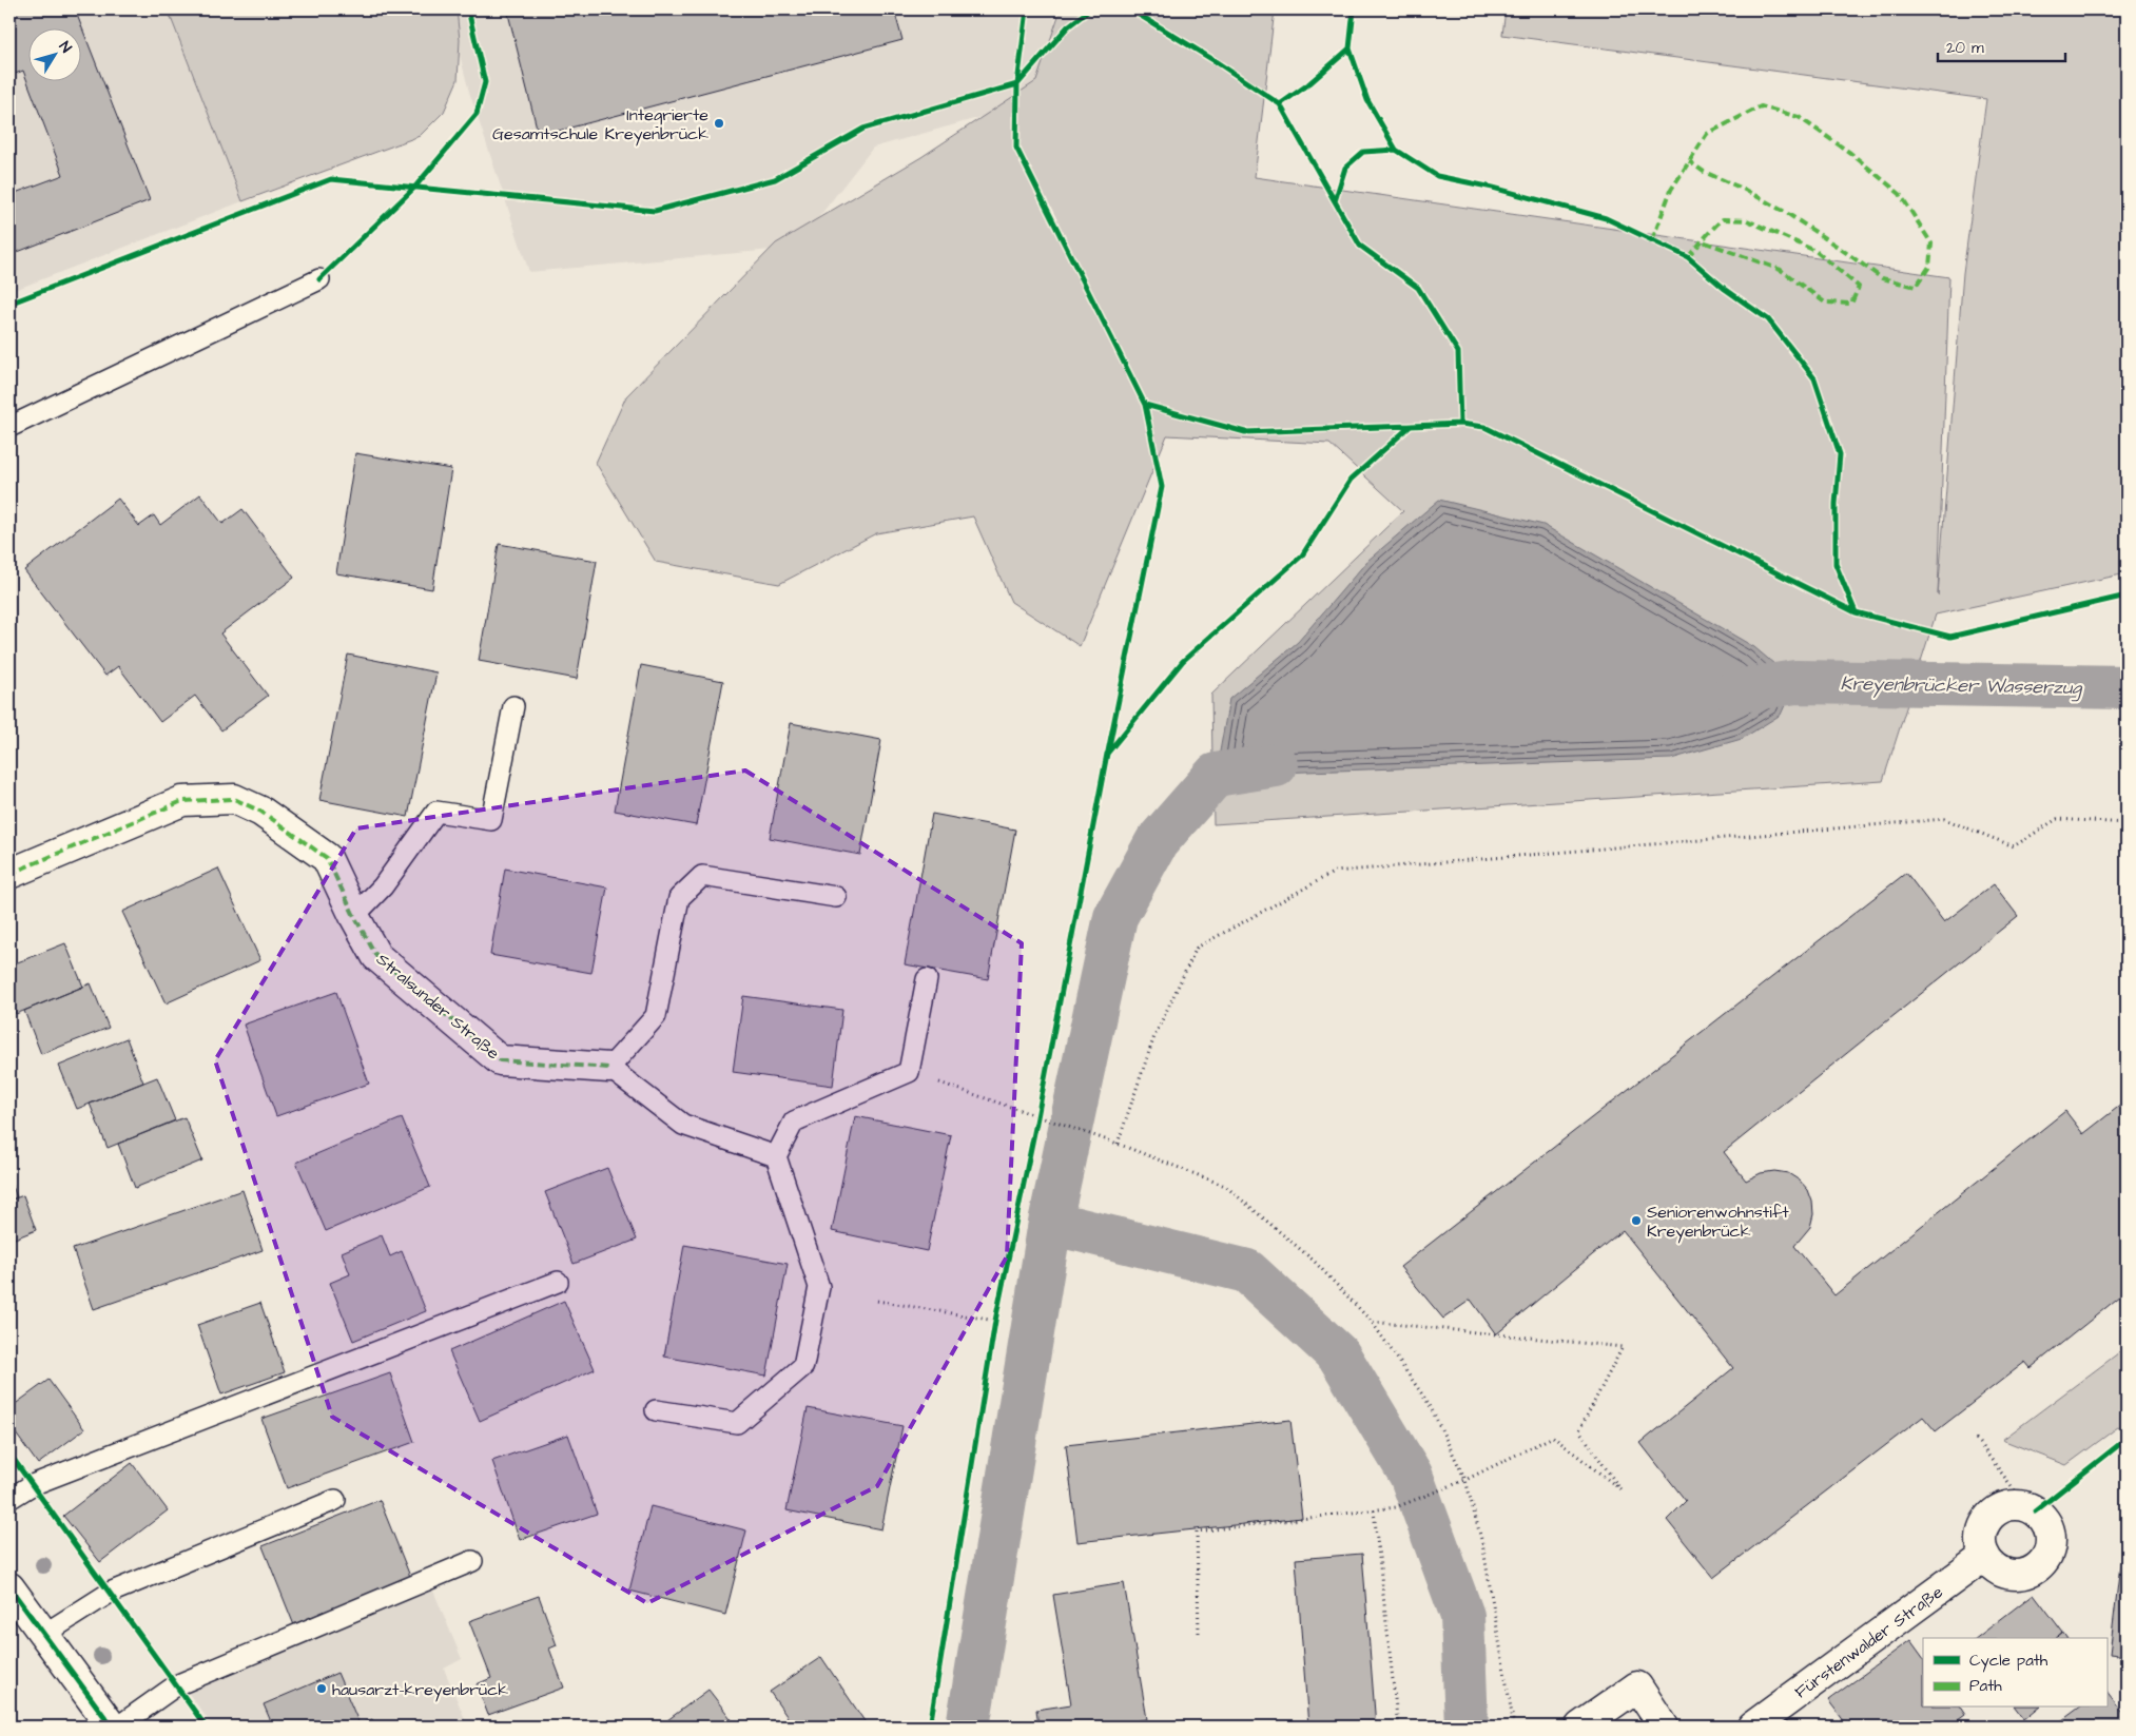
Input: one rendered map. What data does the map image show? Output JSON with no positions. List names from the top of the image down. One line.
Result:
{"streets":{"street":["Stralsunder Straße","Fürstenwalder Straße"]},"water":["Kreyenbrücker Wasserzug"],"places":["Integrierte Gesamtschule Kreyenbrück","Seniorenwohnstift Kreyenbrück","hausarzt-kreyenbrück"],"legend":["Cycle path","Path"],"scale_bar":"20 m","north":"top right"}
